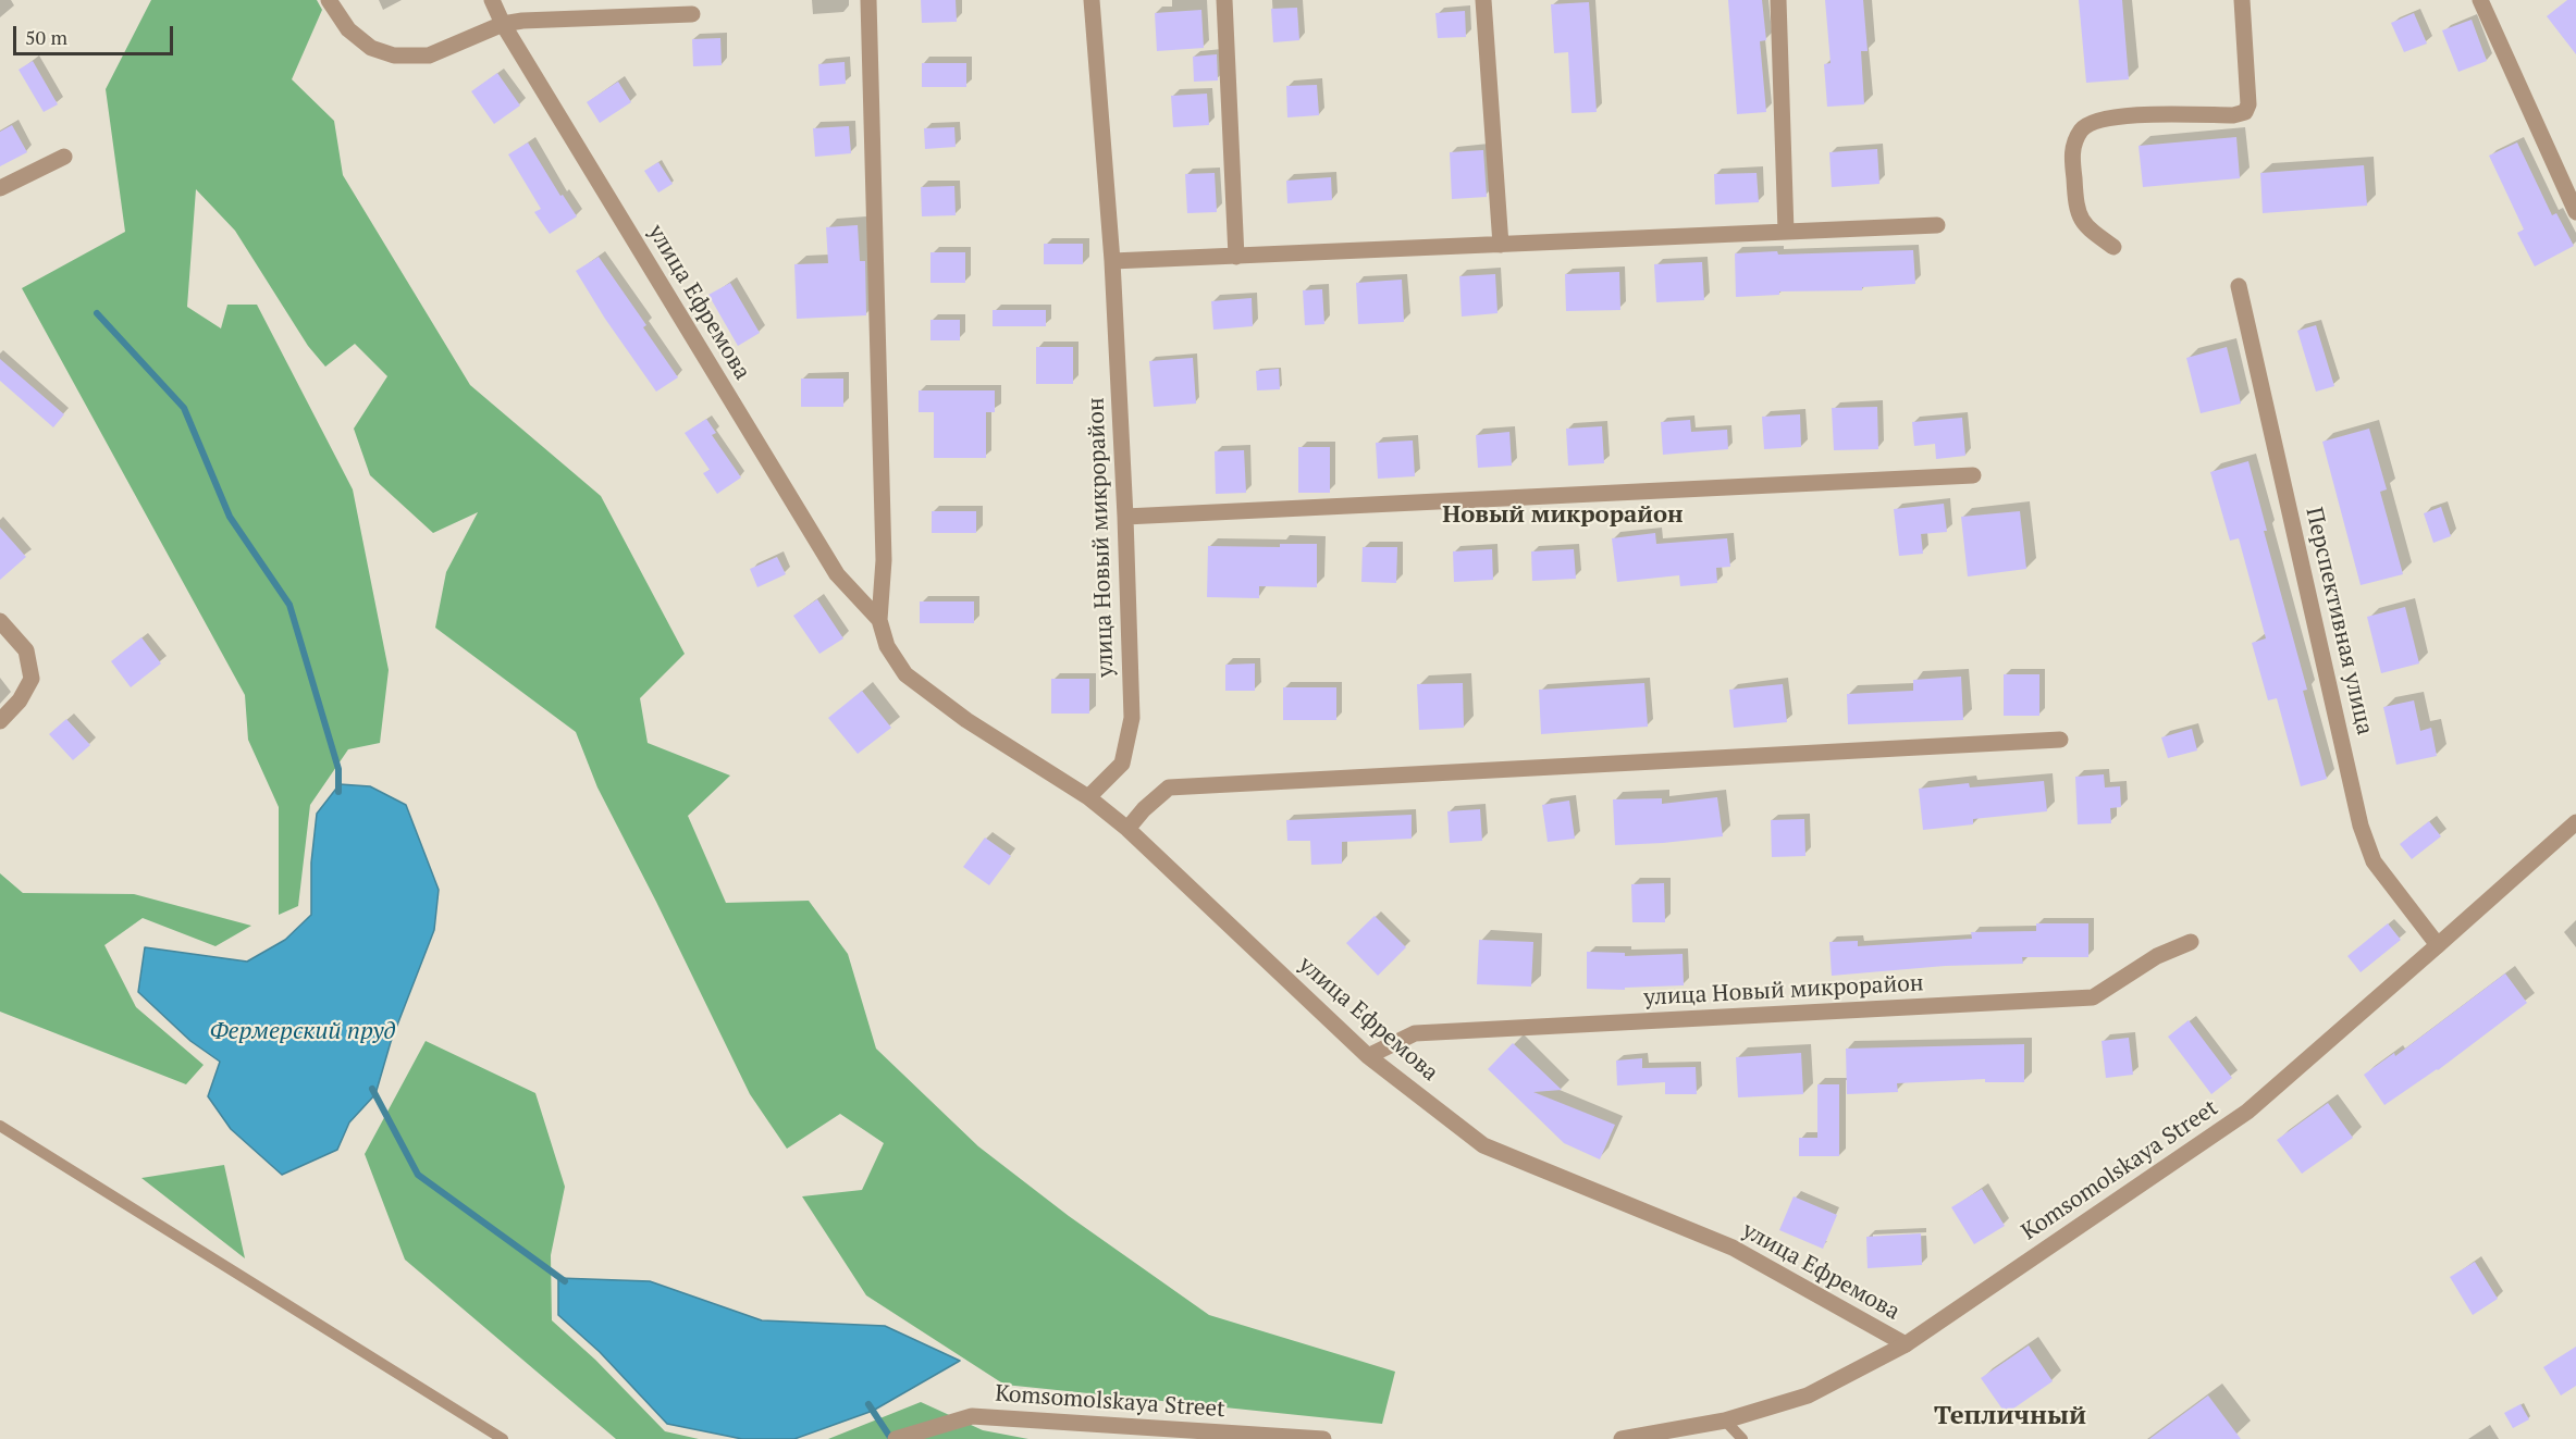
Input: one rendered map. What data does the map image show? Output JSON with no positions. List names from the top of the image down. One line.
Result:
{"streets":{"street":["улица Ефремова","улица Новый микрорайон","Перспективная улица","Komsomolskaya Street"]},"crossings":[["улица Ефремова","улица Новый микрорайон"],["улица Ефремова","Komsomolskaya Street"],["Перспективная улица","Komsomolskaya Street"]],"districts":["Новый микрорайон","Тепличный"],"water":["Фермерский пруд"],"scale_bar":"50 m"}
